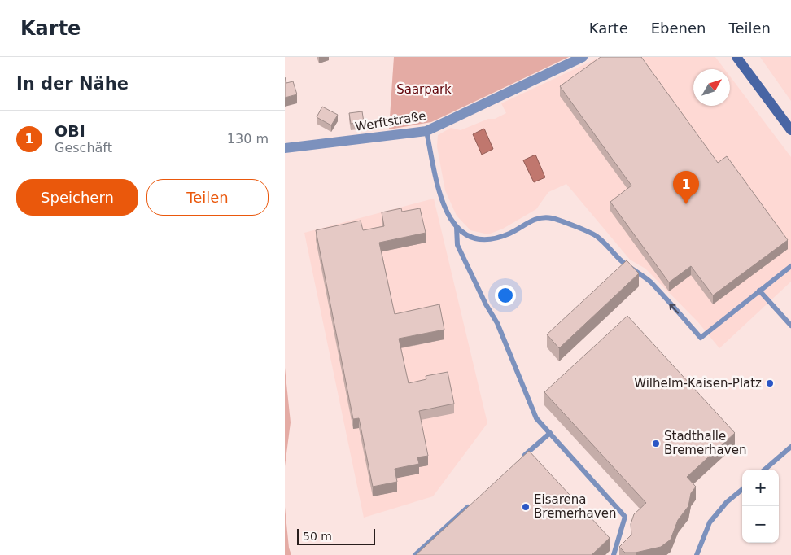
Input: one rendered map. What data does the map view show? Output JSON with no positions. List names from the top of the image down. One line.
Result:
{"streets":{"street":["Werftstraße"]},"parks":["Saarpark"],"places":["Wilhelm-Kaisen-Platz","Stadthalle Bremerhaven","Eisarena Bremerhaven"],"scale_bar":"50 m","north":"top right","page":{"header":"Karte","nav":["Karte","Ebenen","Teilen"],"heading":"In der Nähe","list":[{"mark":"1","name":"OBI","note":"Geschäft","value":"130 m"}],"buttons":["Speichern","Teilen"],"pins":"1","map_buttons":["+","−"],"scale":"50 m"}}
